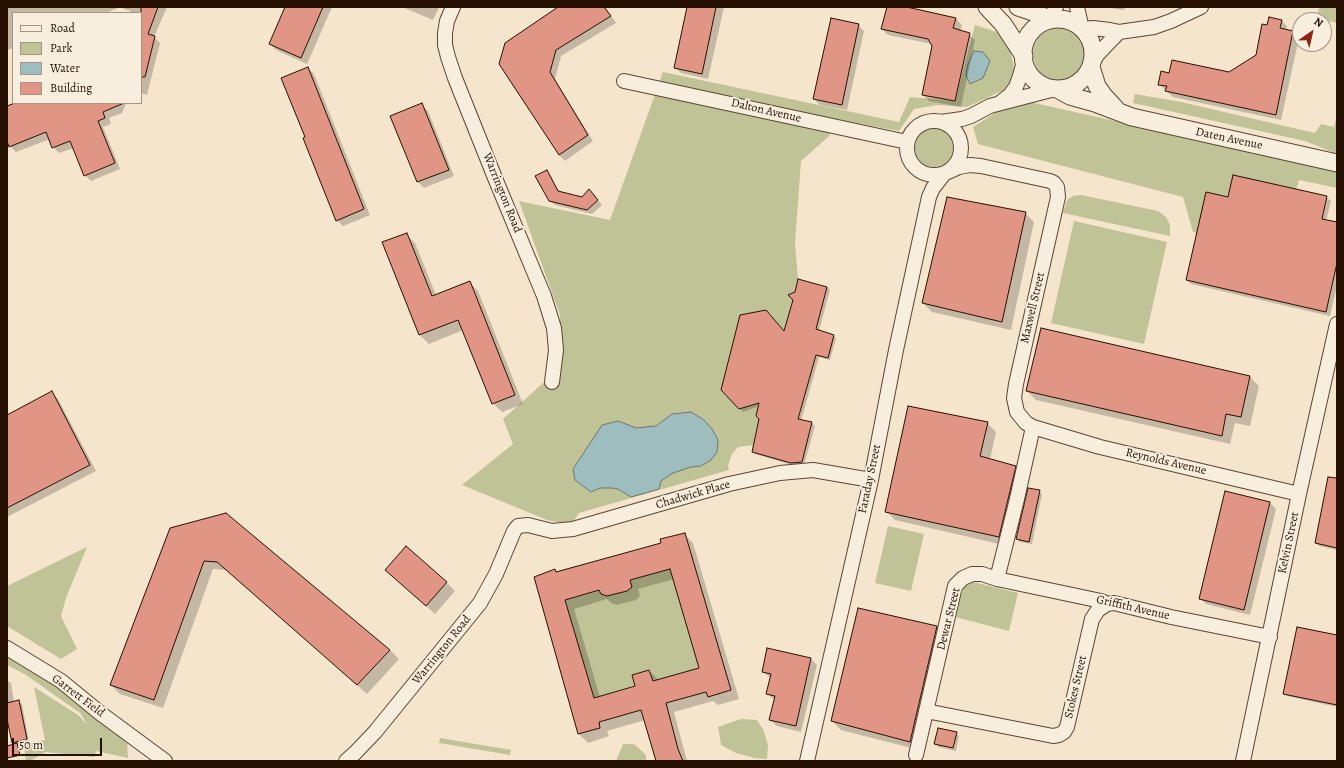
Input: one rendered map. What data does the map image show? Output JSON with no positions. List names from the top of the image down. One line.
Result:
{"streets":{"street":["Dalton Avenue","Daten Avenue","Warrington Road","Maxwell Street","Reynolds Avenue","Faraday Street","Chadwick Place","Kelvin Street","Griffith Avenue","Dewar Street","Stokes Street","Garrett Field"]},"crossings":[["Dalton Avenue","Maxwell Street"],["Dalton Avenue","Faraday Street"],["Warrington Road","Chadwick Place"],["Maxwell Street","Reynolds Avenue"],["Maxwell Street","Faraday Street"],["Reynolds Avenue","Kelvin Street"],["Faraday Street","Chadwick Place"],["Kelvin Street","Griffith Avenue"],["Griffith Avenue","Dewar Street"],["Griffith Avenue","Stokes Street"],["Dewar Street","Stokes Street"]],"legend":["Road","Park","Water","Building"],"scale_bar":"50 m","north":"top right"}
